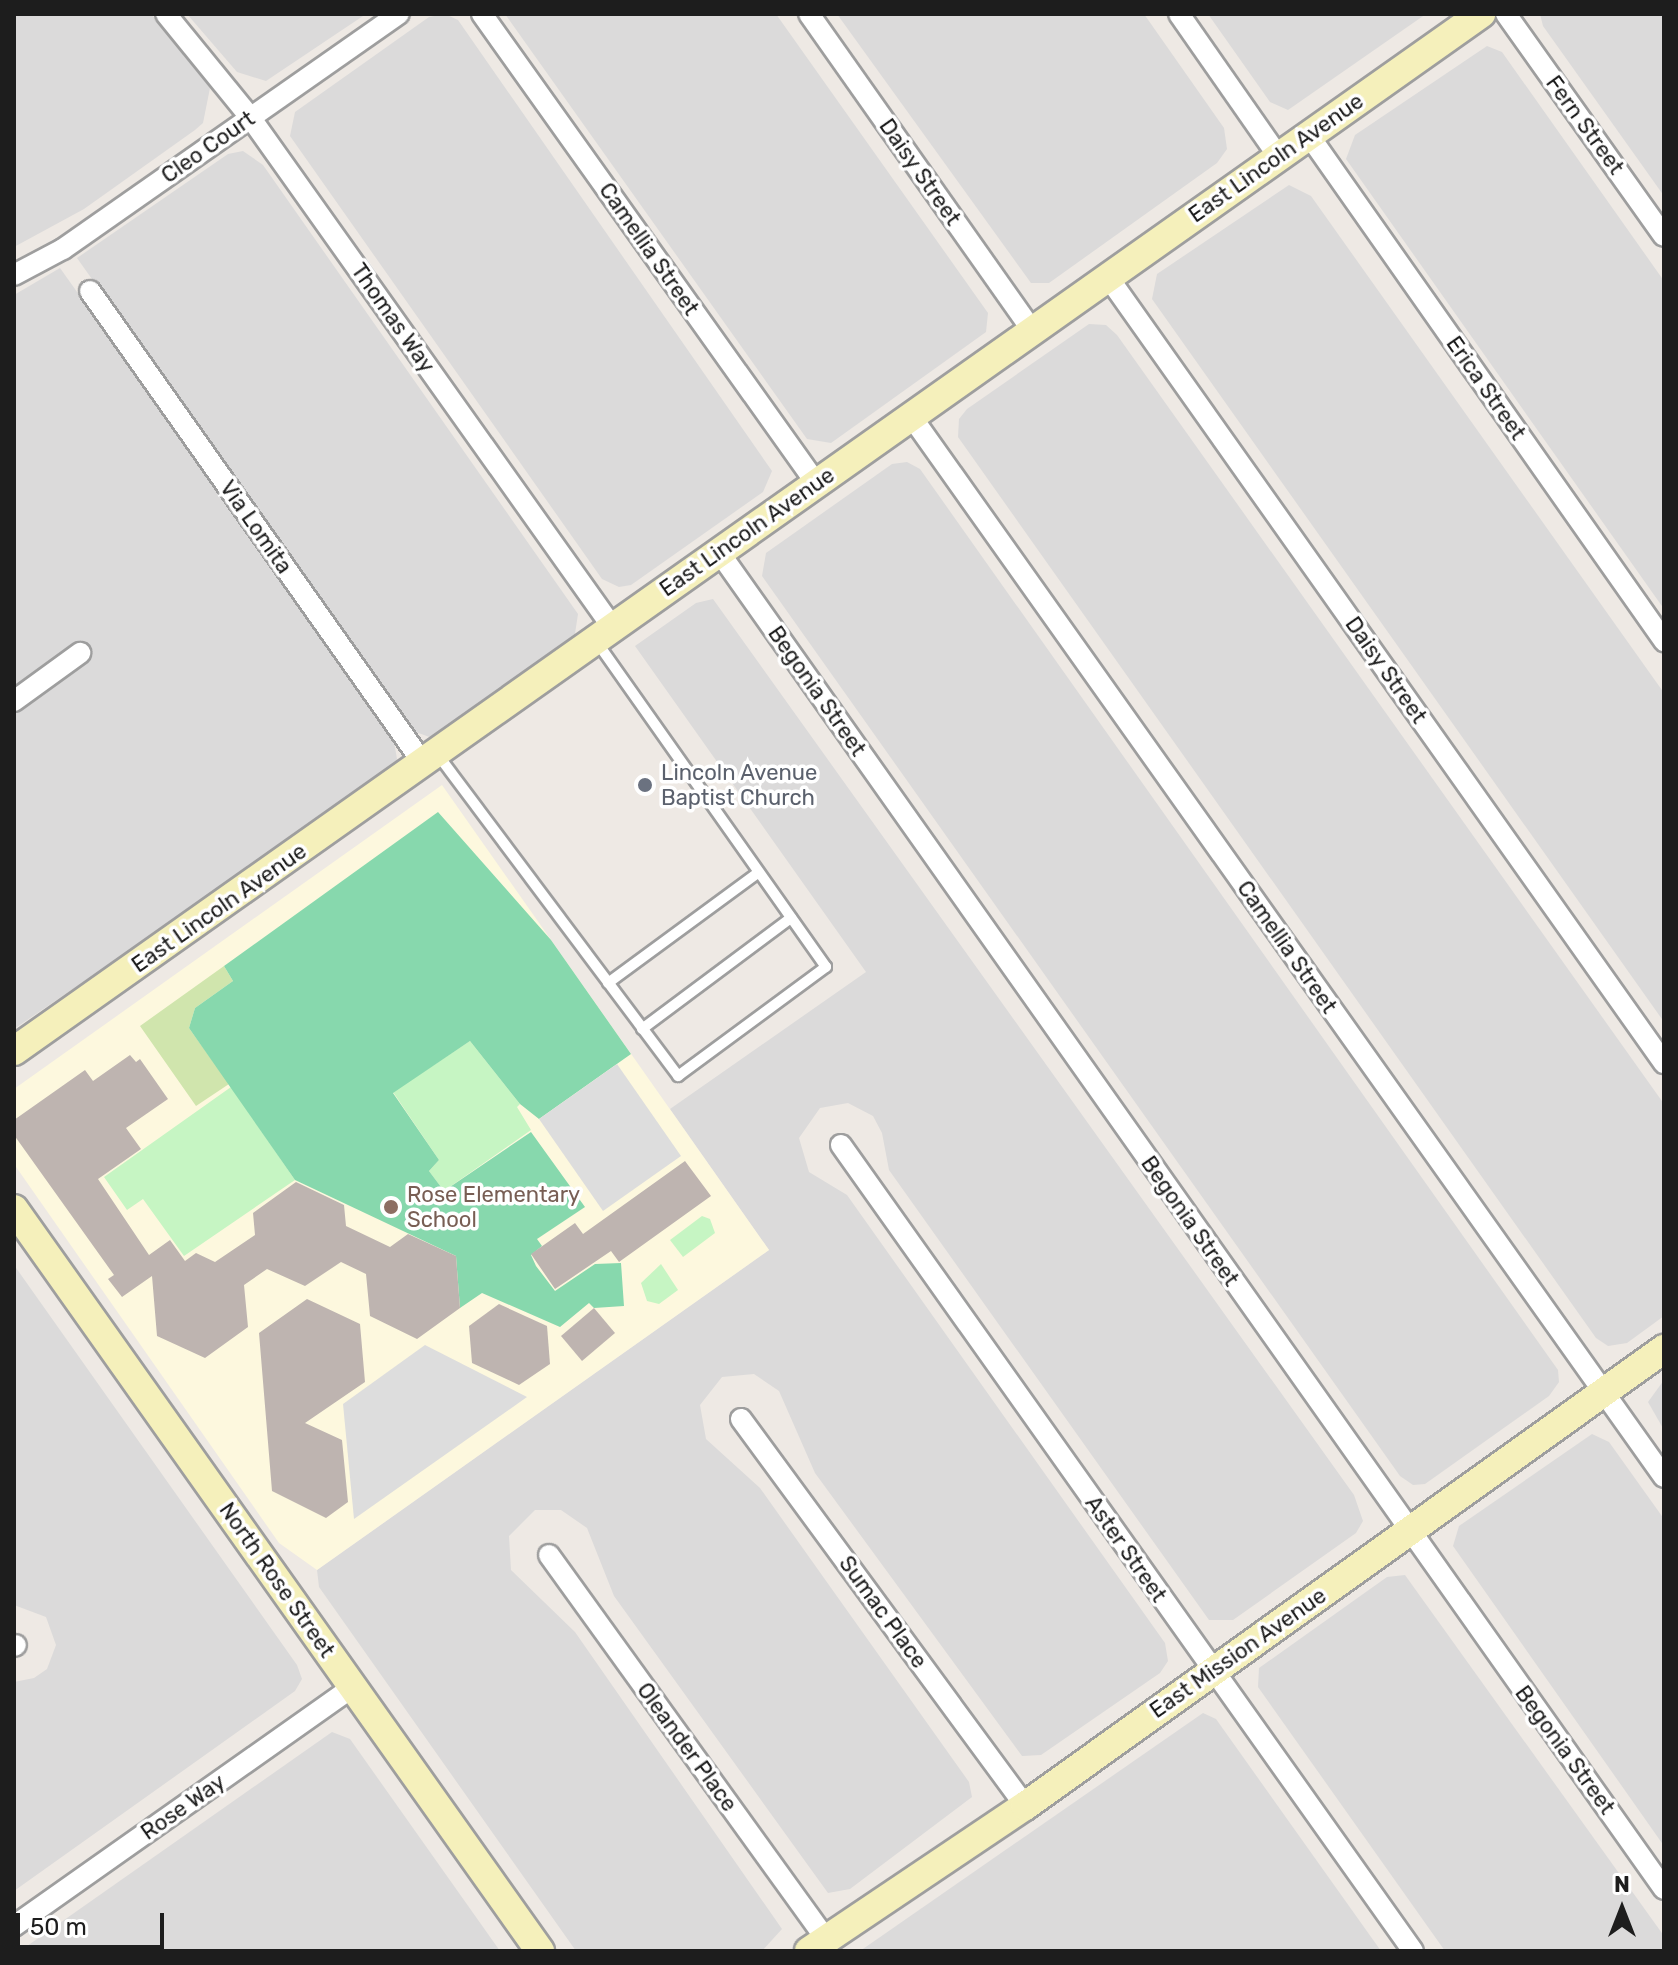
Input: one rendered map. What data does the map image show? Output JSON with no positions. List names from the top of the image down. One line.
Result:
{"streets":{"main road":["East Lincoln Avenue","North Rose Street","East Mission Avenue"],"street":["Fern Street","Cleo Court","Daisy Street","Camellia Street","Thomas Way","Erica Street","Via Lomita","Begonia Street","Aster Street","Sumac Place","Oleander Place","Rose Way"]},"crossings":[["Cleo Court","Thomas Way"],["East Lincoln Avenue","Daisy Street"],["East Lincoln Avenue","Camellia Street"],["East Lincoln Avenue","Thomas Way"],["East Lincoln Avenue","Erica Street"],["East Lincoln Avenue","Via Lomita"],["East Lincoln Avenue","Begonia Street"],["Camellia Street","East Mission Avenue"],["Begonia Street","East Mission Avenue"],["Aster Street","East Mission Avenue"],["North Rose Street","Rose Way"],["Sumac Place","East Mission Avenue"],["East Mission Avenue","Oleander Place"]],"places":["Lincoln Avenue Baptist Church","Rose Elementary School"],"scale_bar":"50 m","north":"top"}
